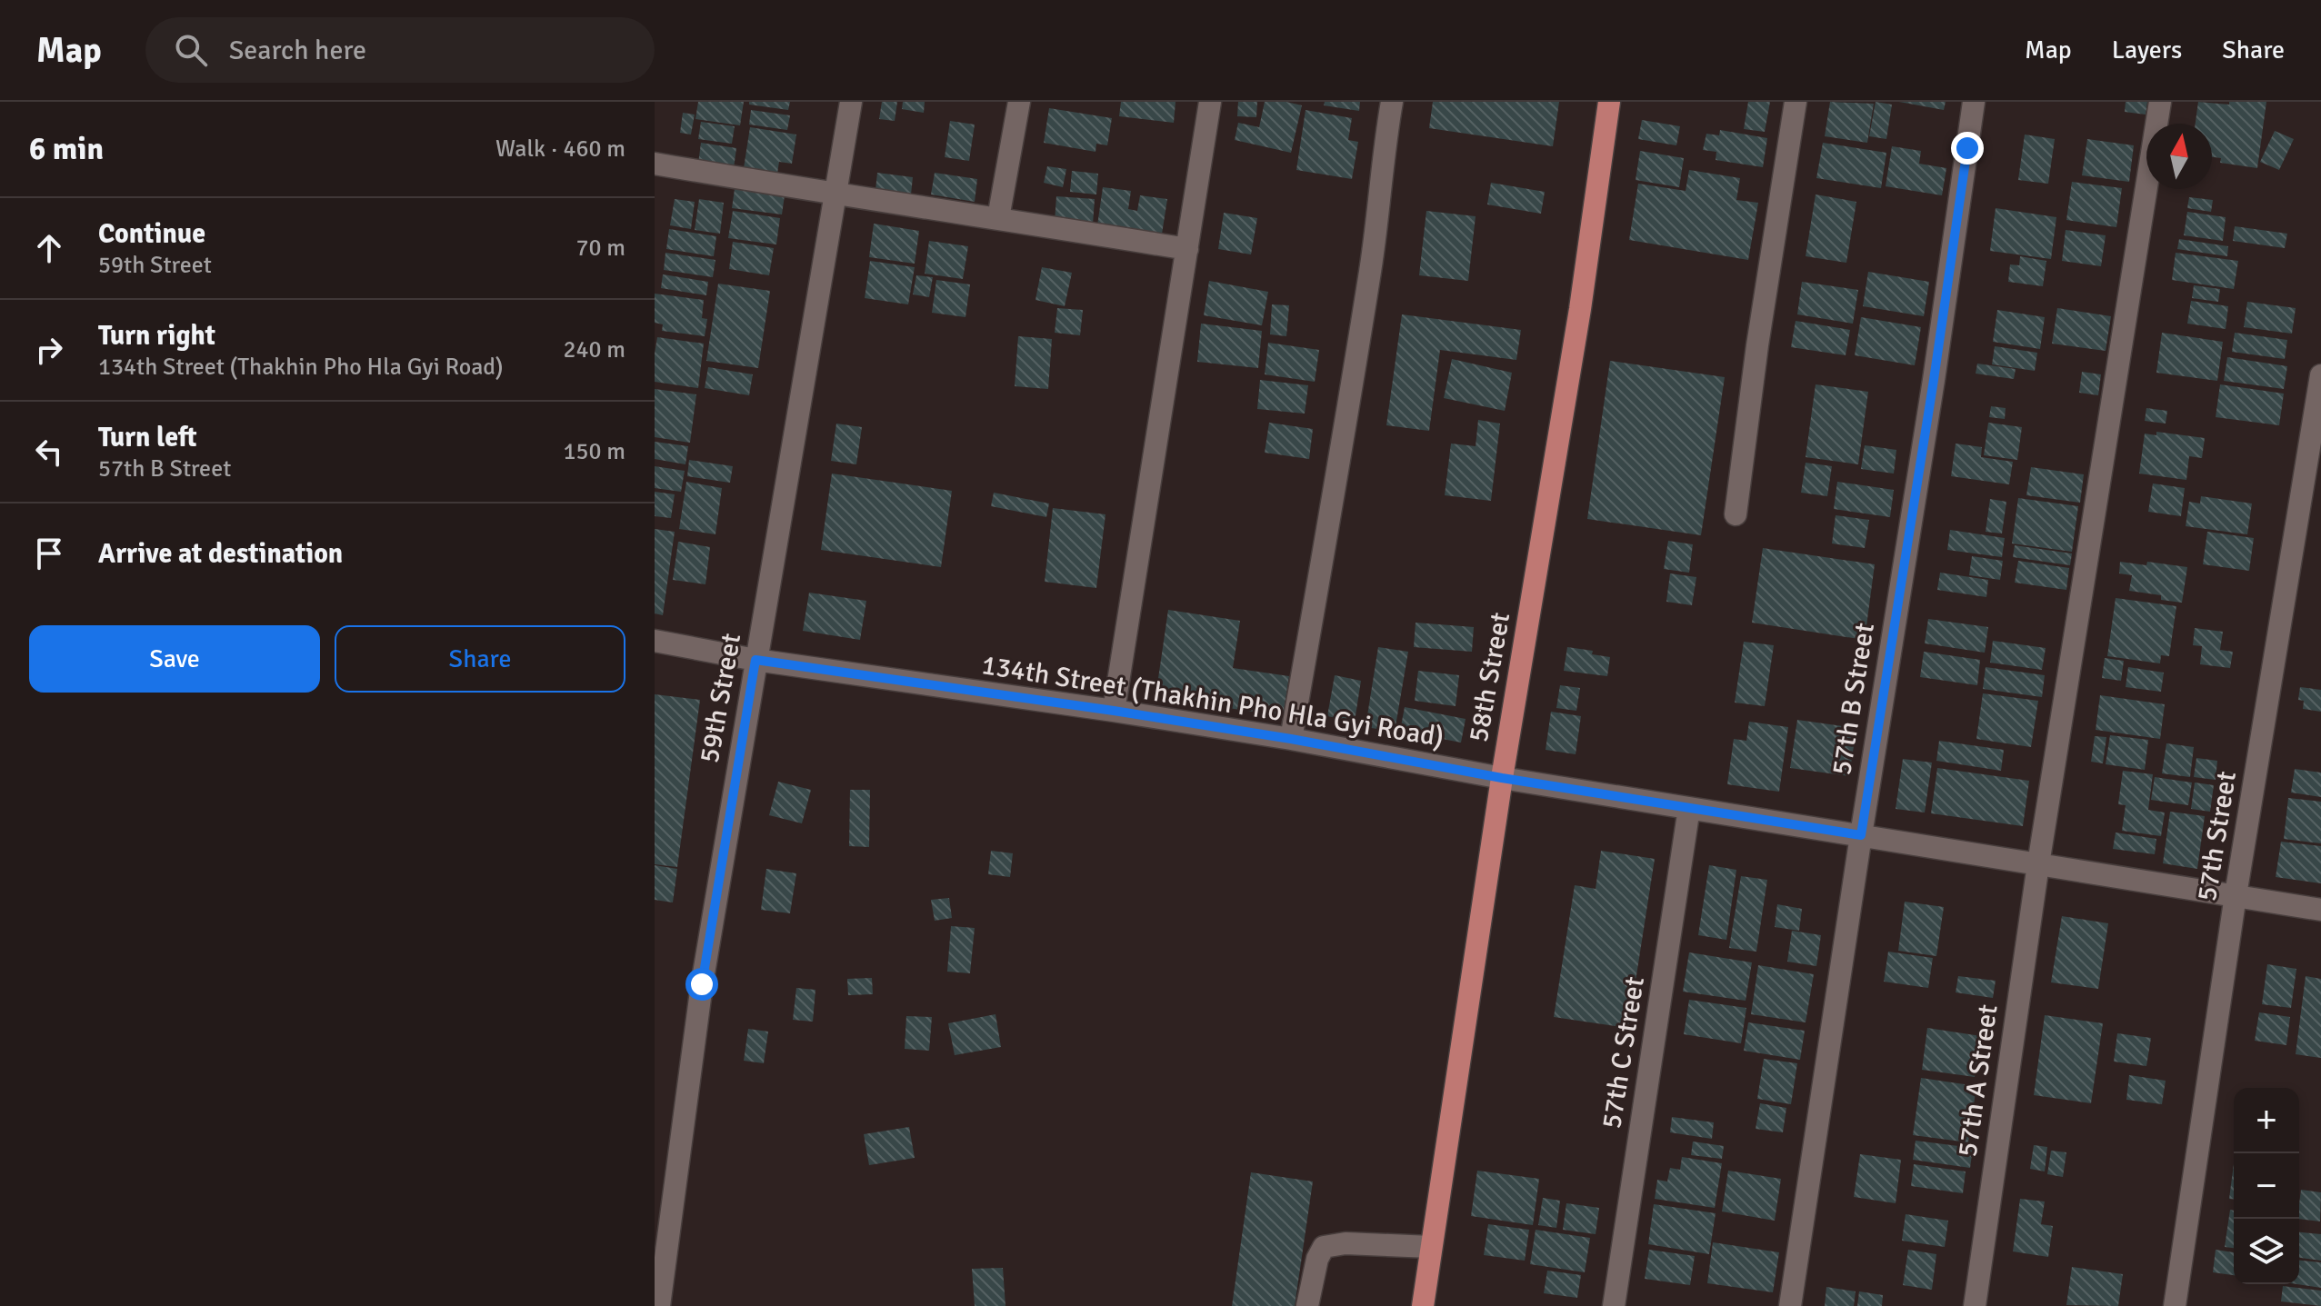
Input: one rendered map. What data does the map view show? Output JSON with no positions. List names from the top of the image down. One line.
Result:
{"streets":{"main road":["58th Street"],"street":["59th Street","57th B Street","134th Street (Thakhin Pho Hla Gyi Road)","57th Street","57th C Street","57th A Street"]},"crossings":[["58th Street","134th Street (Thakhin Pho Hla Gyi Road)"],["59th Street","134th Street (Thakhin Pho Hla Gyi Road)"],["57th B Street","134th Street (Thakhin Pho Hla Gyi Road)"],["134th Street (Thakhin Pho Hla Gyi Road)","57th Street"],["134th Street (Thakhin Pho Hla Gyi Road)","57th C Street"],["134th Street (Thakhin Pho Hla Gyi Road)","57th A Street"]],"north":"top","page":{"header":"Map","search":"Search here","nav":["Map","Layers","Share"],"heading":["6 min","Walk · 460 m"],"list":[["Continue","59th Street","70 m"],["Turn right","134th Street (Thakhin Pho Hla Gyi Road)","240 m"],["Turn left","57th B Street","150 m"],"Arrive at destination"],"buttons":["Save","Share"],"map_buttons":["+","−"]}}
